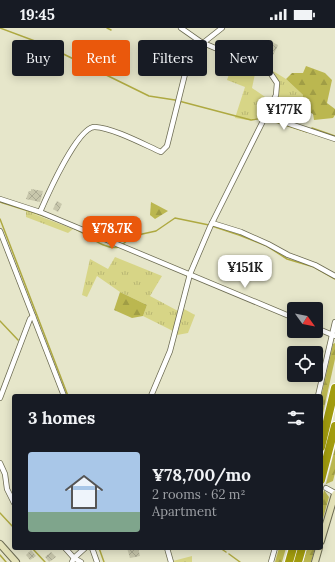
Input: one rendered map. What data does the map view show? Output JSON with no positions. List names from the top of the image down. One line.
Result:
{"north":"bottom right","page":{"status":"19:45","chip":["Buy","Rent","Filters","New"],"price":["¥177K","¥78.7K","¥151K"],"heading":"3 homes","list":[{"name":"¥78,700/mo","note":"2 rooms · 62 m² · Apartment"}]}}
